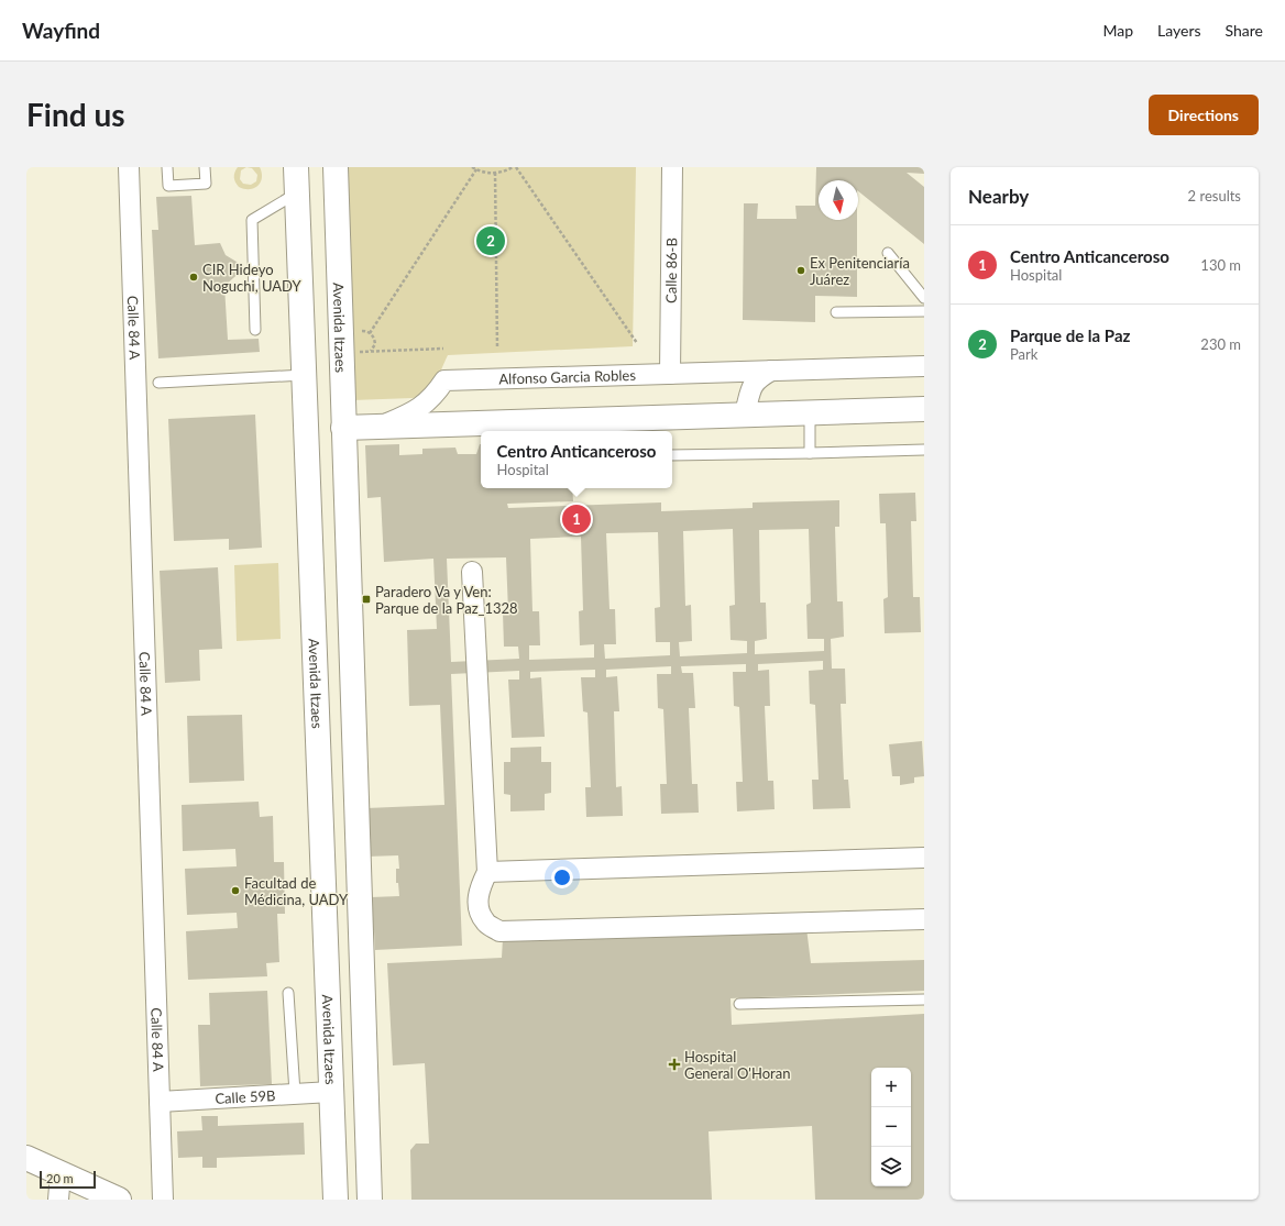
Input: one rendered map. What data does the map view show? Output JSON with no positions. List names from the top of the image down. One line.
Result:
{"streets":{"main road":["Avenida Itzaes","Alfonso Garcia Robles"],"street":["Calle 86-B","Calle 84 A","Calle 59B"]},"crossings":[["Calle 86-B","Alfonso Garcia Robles"],["Calle 84 A","Calle 59B"],["Avenida Itzaes","Alfonso Garcia Robles"],["Avenida Itzaes","Calle 59B"]],"places":{"other":["Ex Penitenciaría Juárez","CIR Hideyo Noguchi, UADY","Facultad de Médicina, UADY"],"transit":["Paradero Va y Ven: Parque de la Paz_1328"],"health":["Hospital General O'Horan"]},"scale_bar":"20 m","north":"bottom","page":{"header":"Wayfind","nav":["Map","Layers","Share"],"buttons":"Directions","title":"Find us","heading":["Nearby","2 results"],"pins":["2","1"],"list":[{"mark":"1","name":"Centro Anticanceroso","note":"Hospital","value":"130 m"},{"mark":"2","name":"Parque de la Paz","note":"Park","value":"230 m"}],"popup":["Centro Anticanceroso","Hospital"],"map_buttons":["+","−"],"scale":"20 m"}}
